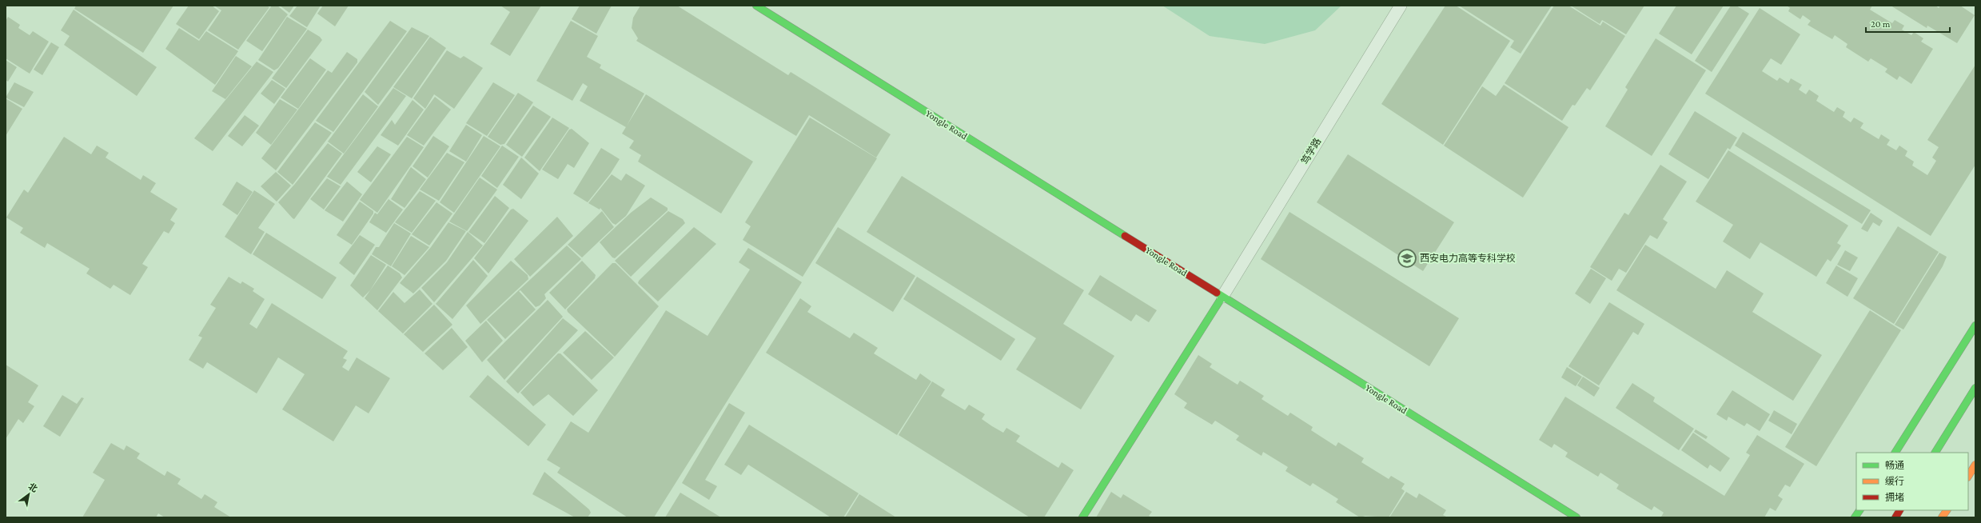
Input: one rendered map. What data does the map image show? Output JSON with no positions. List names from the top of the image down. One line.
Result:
{"streets":{"street":["Yongle Road"],"lane":["笃学路"]},"crossings":[["Yongle Road","笃学路"]],"places":{"school or university":["西安电力高等专科学校"]},"legend":["畅通","缓行","拥堵"],"scale_bar":"20 m","north":"top right"}
